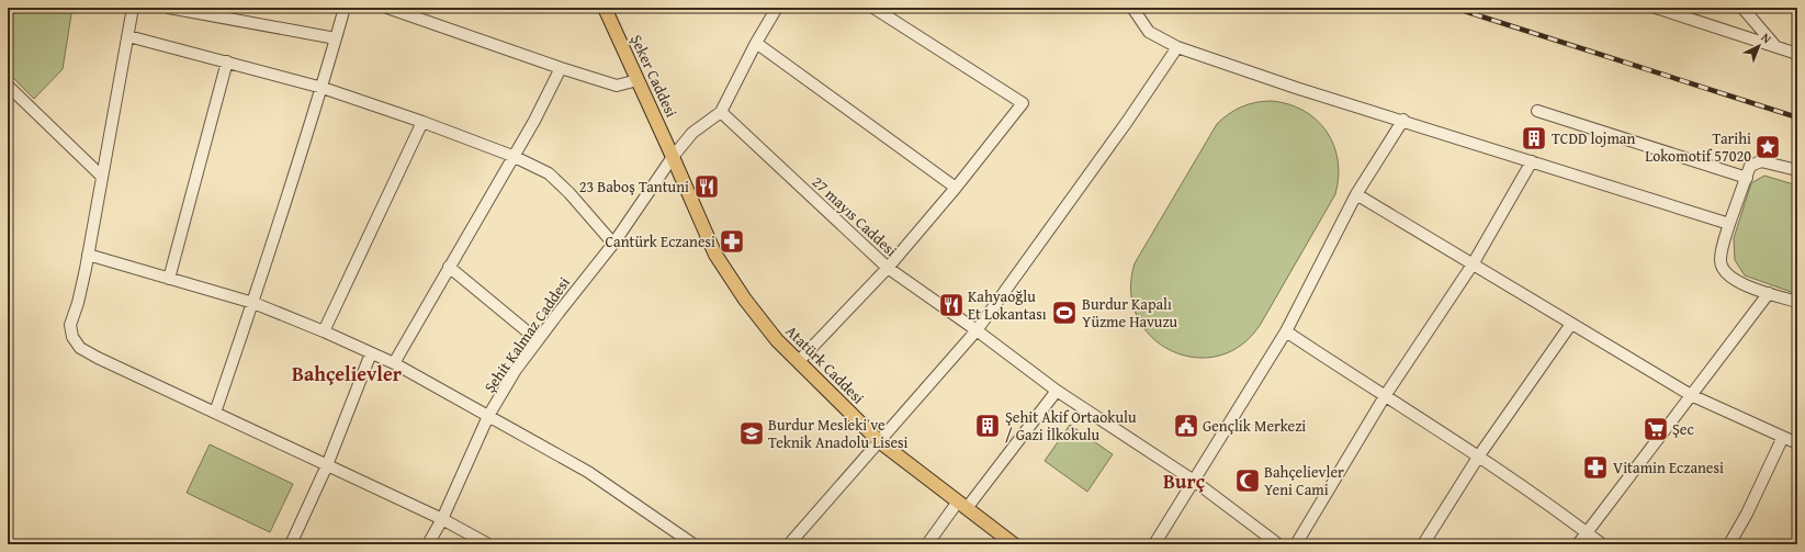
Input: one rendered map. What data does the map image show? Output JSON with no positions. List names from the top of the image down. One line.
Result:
{"streets":{"main road":["Şeker Caddesi","Atatürk Caddesi"],"street":["27 mayıs Caddesi","Şehit Kalmaz Caddesi"]},"crossings":[["Şeker Caddesi","Şehit Kalmaz Caddesi"],["Şeker Caddesi","Atatürk Caddesi"],["27 mayıs Caddesi","Şehit Kalmaz Caddesi"],["Şehit Kalmaz Caddesi","Atatürk Caddesi"]],"districts":["Bahçelievler","Burç"],"places":{"building":["TCDD lojman","Şehit Akif Ortaokulu / Gazi İlkokulu"],"place":["Tarihi Lokomotif 57020"],"restaurant":["23 Baboş Tantuni","Kahyaoğlu Et Lokantası"],"pharmacy":["Cantürk Eczanesi","Vitamin Eczanesi"],"sports":["Burdur Kapalı Yüzme Havuzu"],"public building":["Gençlik Merkezi"],"supermarket":["Şec"],"school or university":["Burdur Mesleki ve Teknik Anadolu Lisesi"],"mosque":["Bahçelievler Yeni Cami"]},"north":"top right"}
